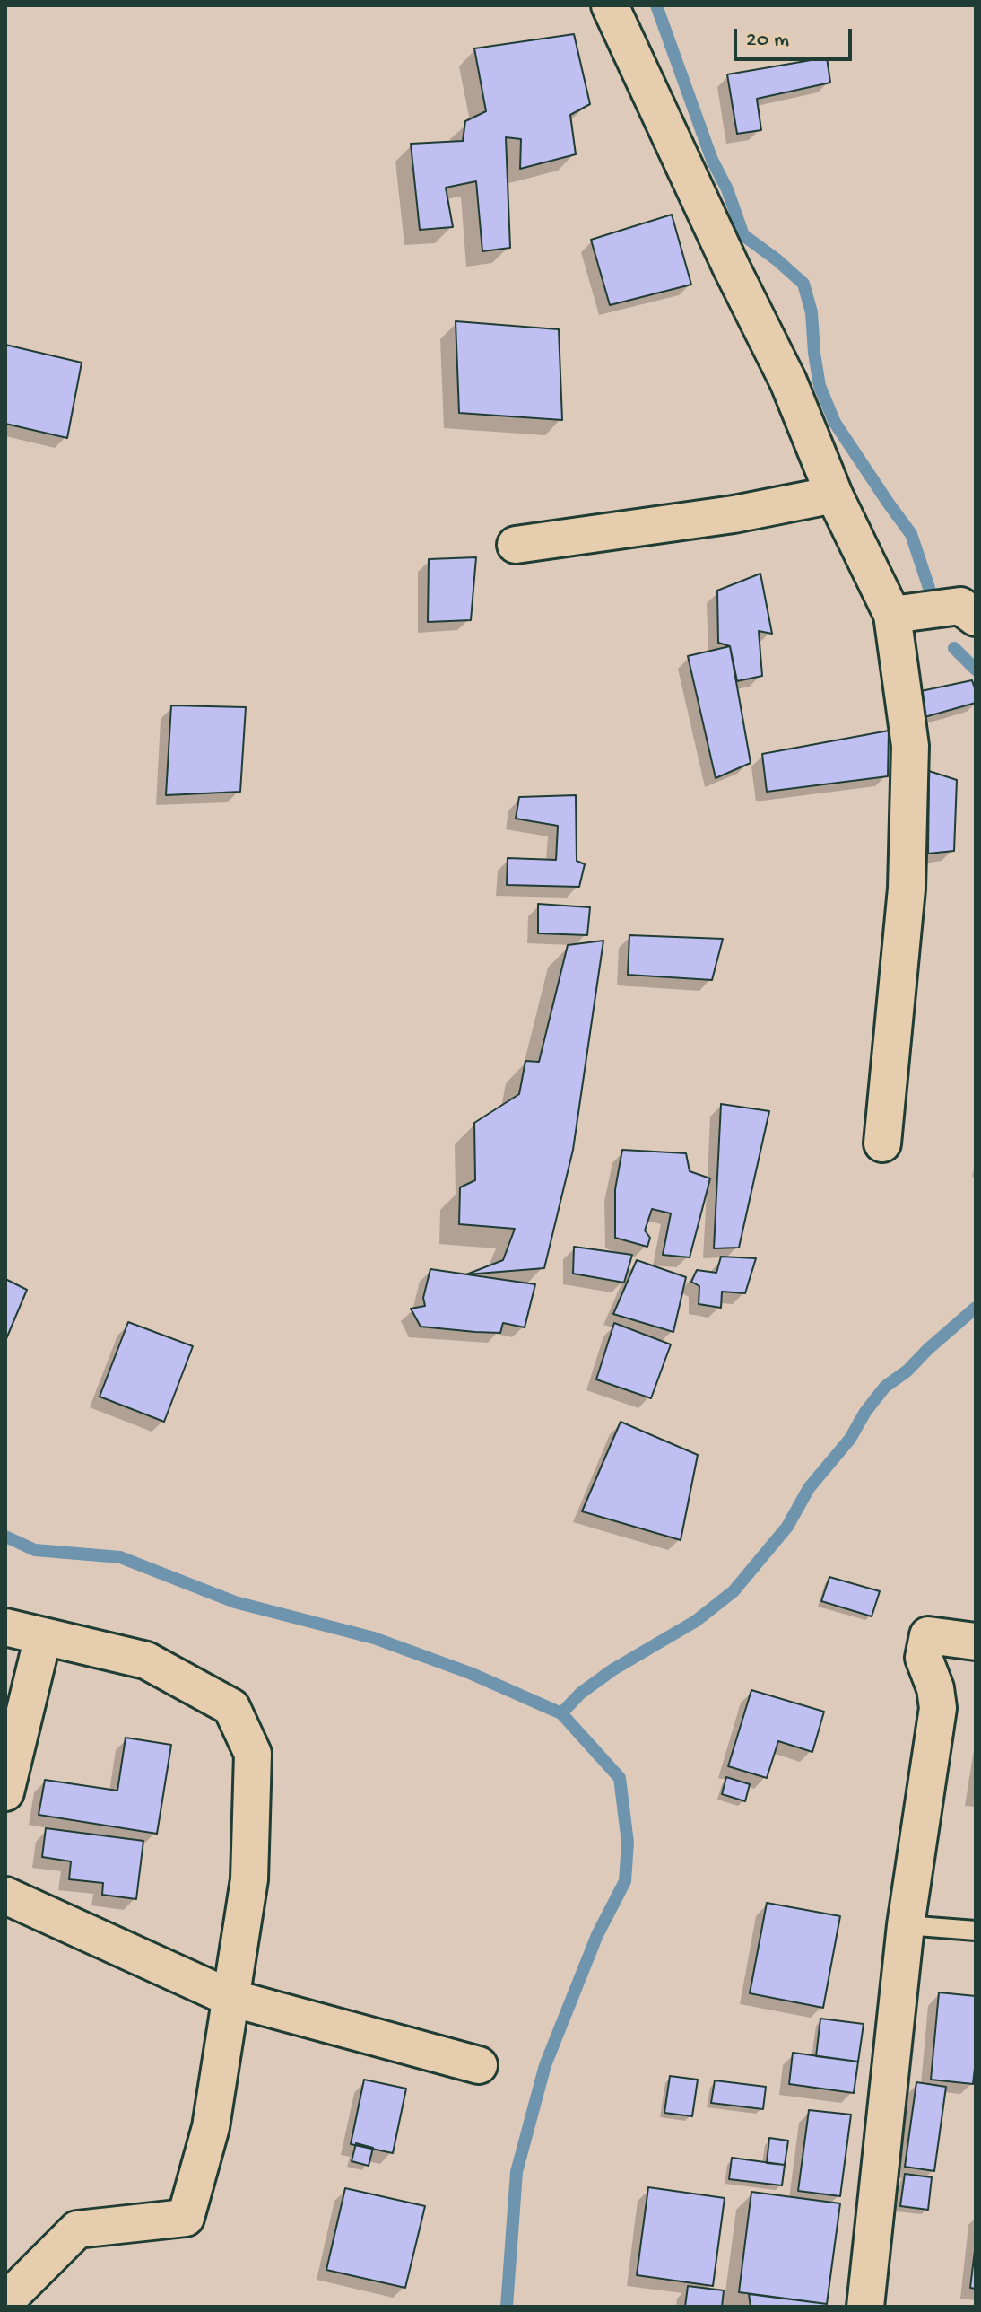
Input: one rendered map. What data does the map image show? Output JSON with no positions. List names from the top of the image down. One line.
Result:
{"scale_bar":"20 m"}
